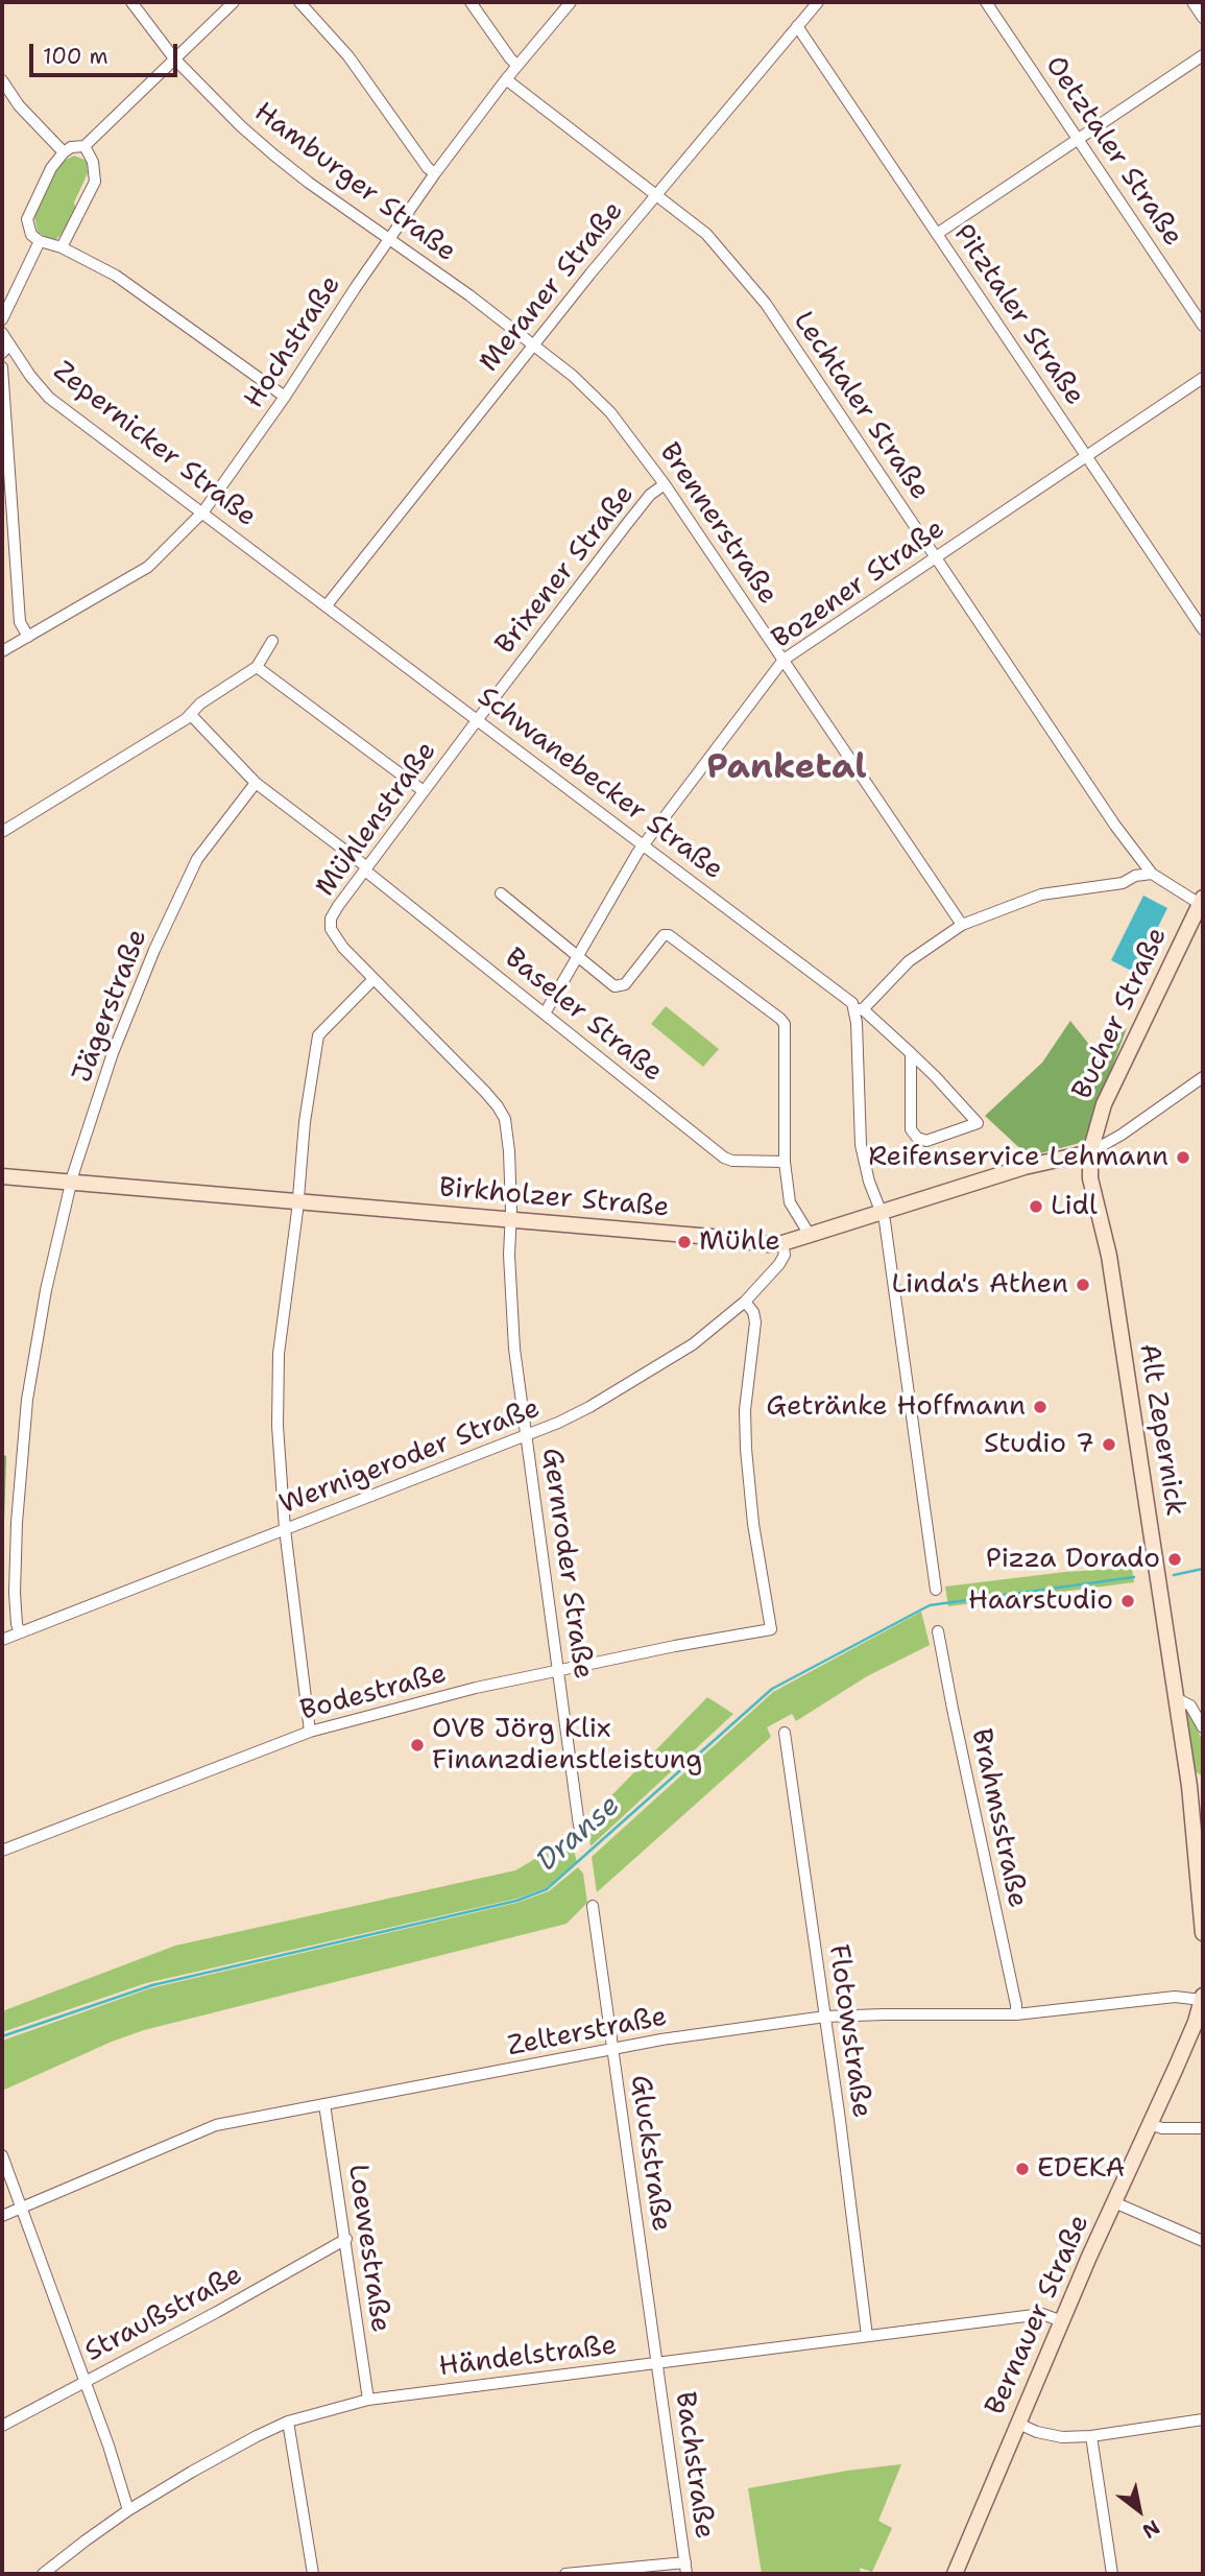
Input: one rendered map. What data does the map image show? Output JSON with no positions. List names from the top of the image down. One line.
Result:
{"streets":{"main road":["Bucher Straße","Birkholzer Straße","Alt Zepernick","Bernauer Straße"],"street":["Oetztaler Straße","Hamburger Straße","Meraner Straße","Pitztaler Straße","Hochstraße","Lechtaler Straße","Zepernicker Straße","Brennerstraße","Brixener Straße","Bozener Straße","Schwanebecker Straße","Mühlenstraße","Jägerstraße","Baseler Straße","Wernigeroder Straße","Gernroder Straße","Bodestraße","Brahmsstraße","Flotowstraße","Zelterstraße","Gluckstraße","Loewestraße","Straußstraße","Händelstraße","Bachstraße"]},"crossings":[["Hamburger Straße","Hochstraße"],["Hamburger Straße","Brennerstraße"],["Meraner Straße","Pitztaler Straße"],["Meraner Straße","Lechtaler Straße"],["Meraner Straße","Brennerstraße"],["Meraner Straße","Schwanebecker Straße"],["Pitztaler Straße","Bozener Straße"],["Hochstraße","Lechtaler Straße"],["Hochstraße","Zepernicker Straße"],["Lechtaler Straße","Bozener Straße"],["Zepernicker Straße","Schwanebecker Straße"],["Brennerstraße","Brixener Straße"],["Brennerstraße","Bozener Straße"],["Brixener Straße","Schwanebecker Straße"],["Brixener Straße","Mühlenstraße"],["Bozener Straße","Schwanebecker Straße"],["Bozener Straße","Baseler Straße"],["Schwanebecker Straße","Mühlenstraße"],["Mühlenstraße","Baseler Straße"],["Mühlenstraße","Birkholzer Straße"],["Mühlenstraße","Gernroder Straße"],["Jägerstraße","Baseler Straße"],["Jägerstraße","Birkholzer Straße"],["Jägerstraße","Wernigeroder Straße"],["Bucher Straße","Birkholzer Straße"],["Bucher Straße","Alt Zepernick"],["Birkholzer Straße","Alt Zepernick"],["Birkholzer Straße","Wernigeroder Straße"],["Birkholzer Straße","Gernroder Straße"],["Wernigeroder Straße","Gernroder Straße"],["Wernigeroder Straße","Bodestraße"],["Gernroder Straße","Bodestraße"],["Brahmsstraße","Zelterstraße"],["Flotowstraße","Zelterstraße"],["Flotowstraße","Händelstraße"],["Zelterstraße","Gluckstraße"],["Zelterstraße","Loewestraße"],["Zelterstraße","Bernauer Straße"],["Gluckstraße","Händelstraße"],["Gluckstraße","Bachstraße"],["Loewestraße","Straußstraße"],["Loewestraße","Händelstraße"],["Bernauer Straße","Händelstraße"],["Händelstraße","Bachstraße"]],"districts":["Panketal"],"water":["Dranse"],"places":["Reifenservice Lehmann","Lidl","Mühle","Linda's Athen","Getränke Hoffmann","Studio 7","Pizza Dorado","Haarstudio","OVB Jörg Klix Finanzdienstleistung","EDEKA"],"scale_bar":"100 m","north":"bottom right"}
